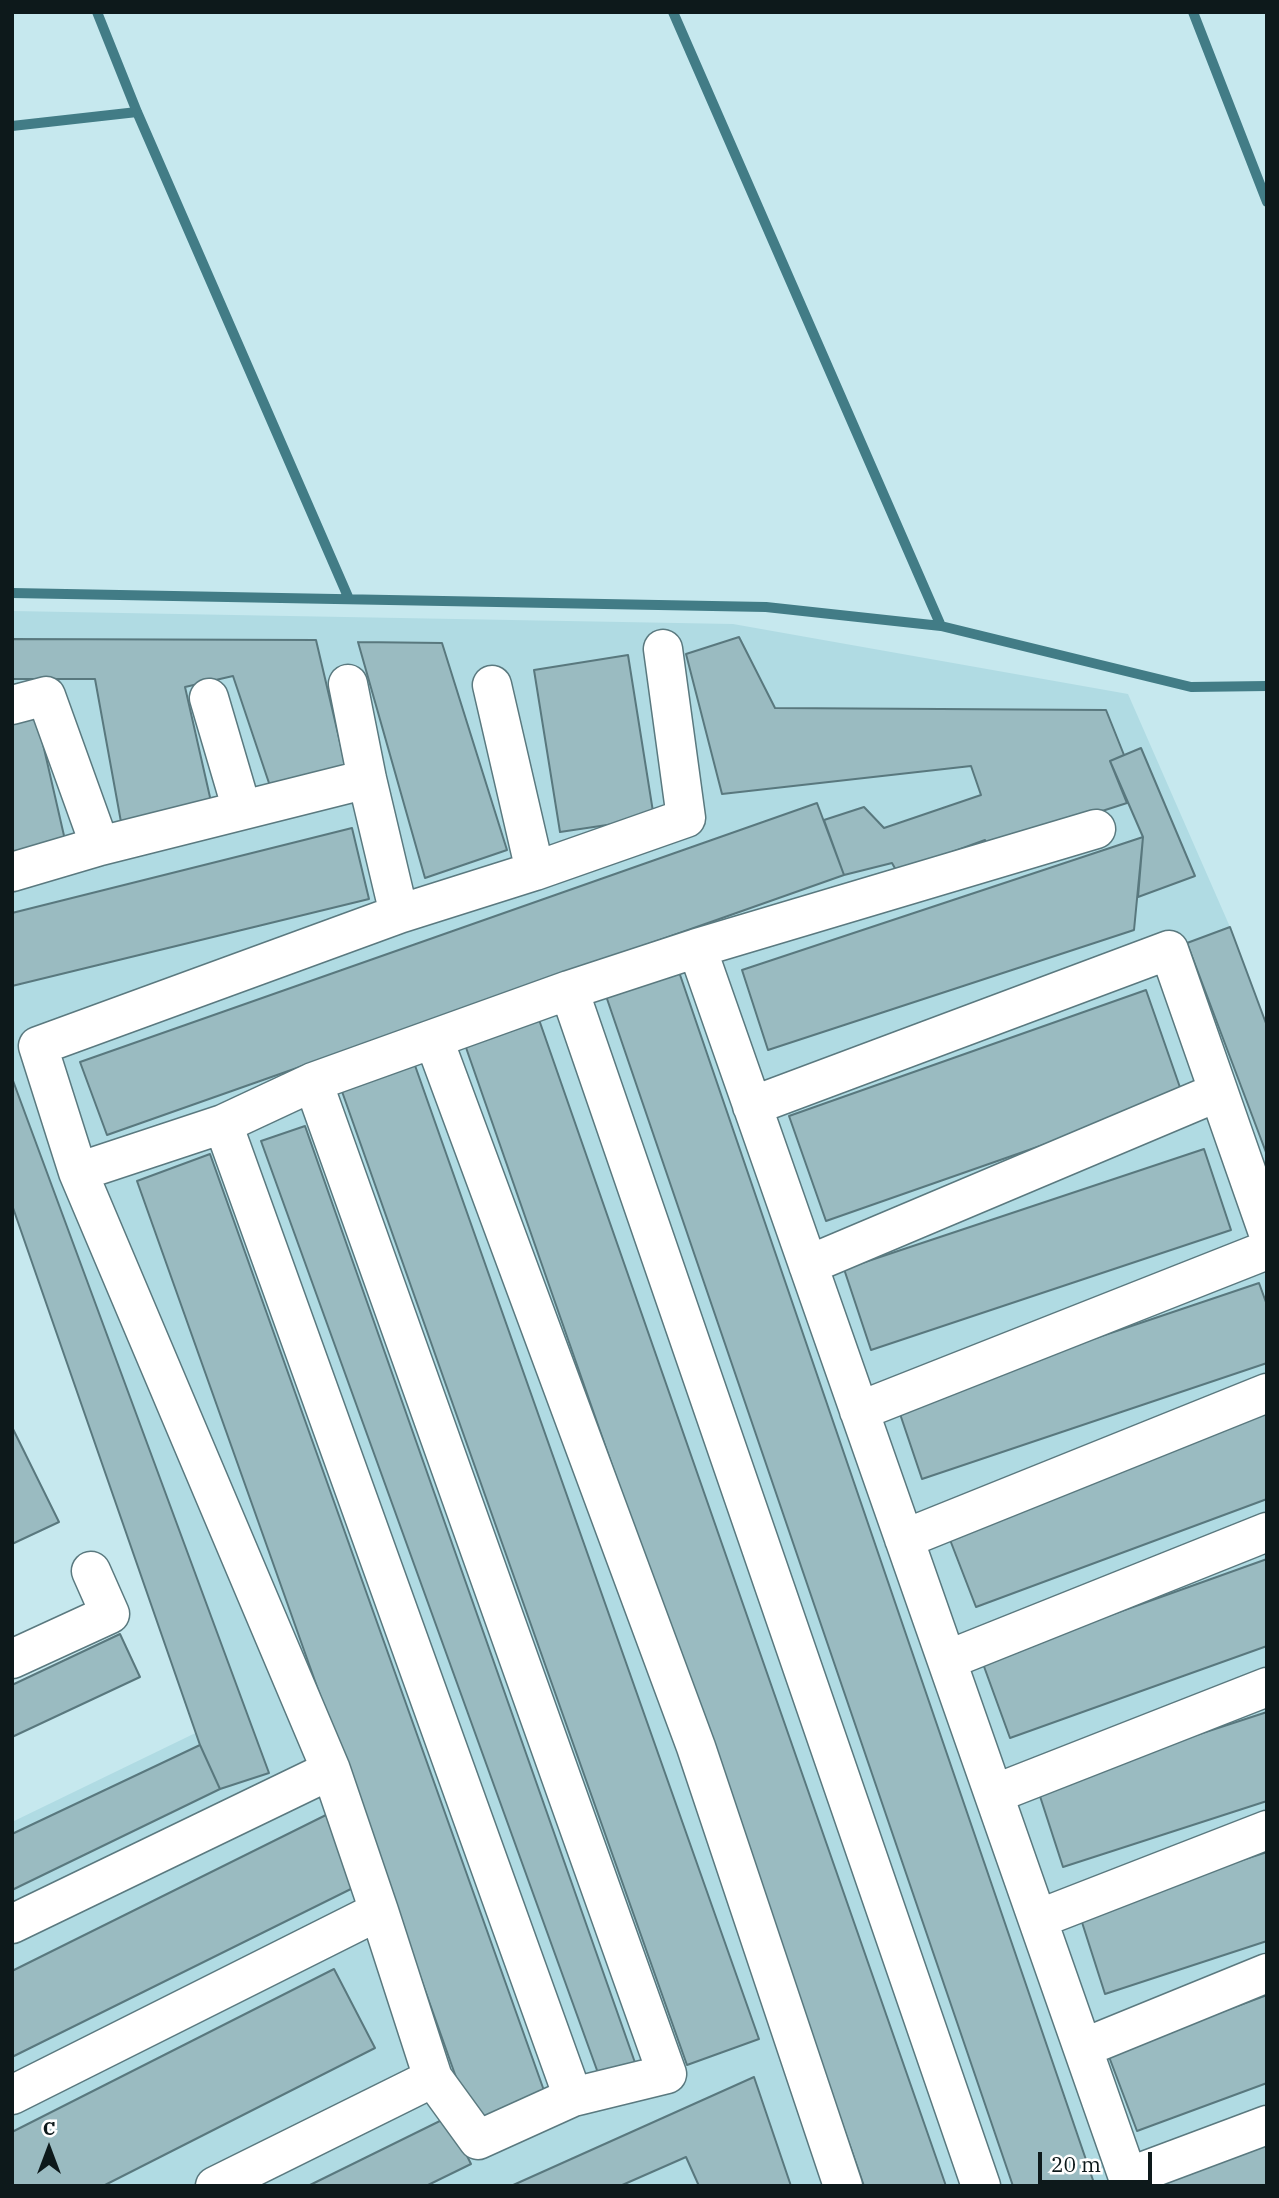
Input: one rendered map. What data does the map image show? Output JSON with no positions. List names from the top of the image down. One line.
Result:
{"scale_bar":"20 m","north":"top"}
